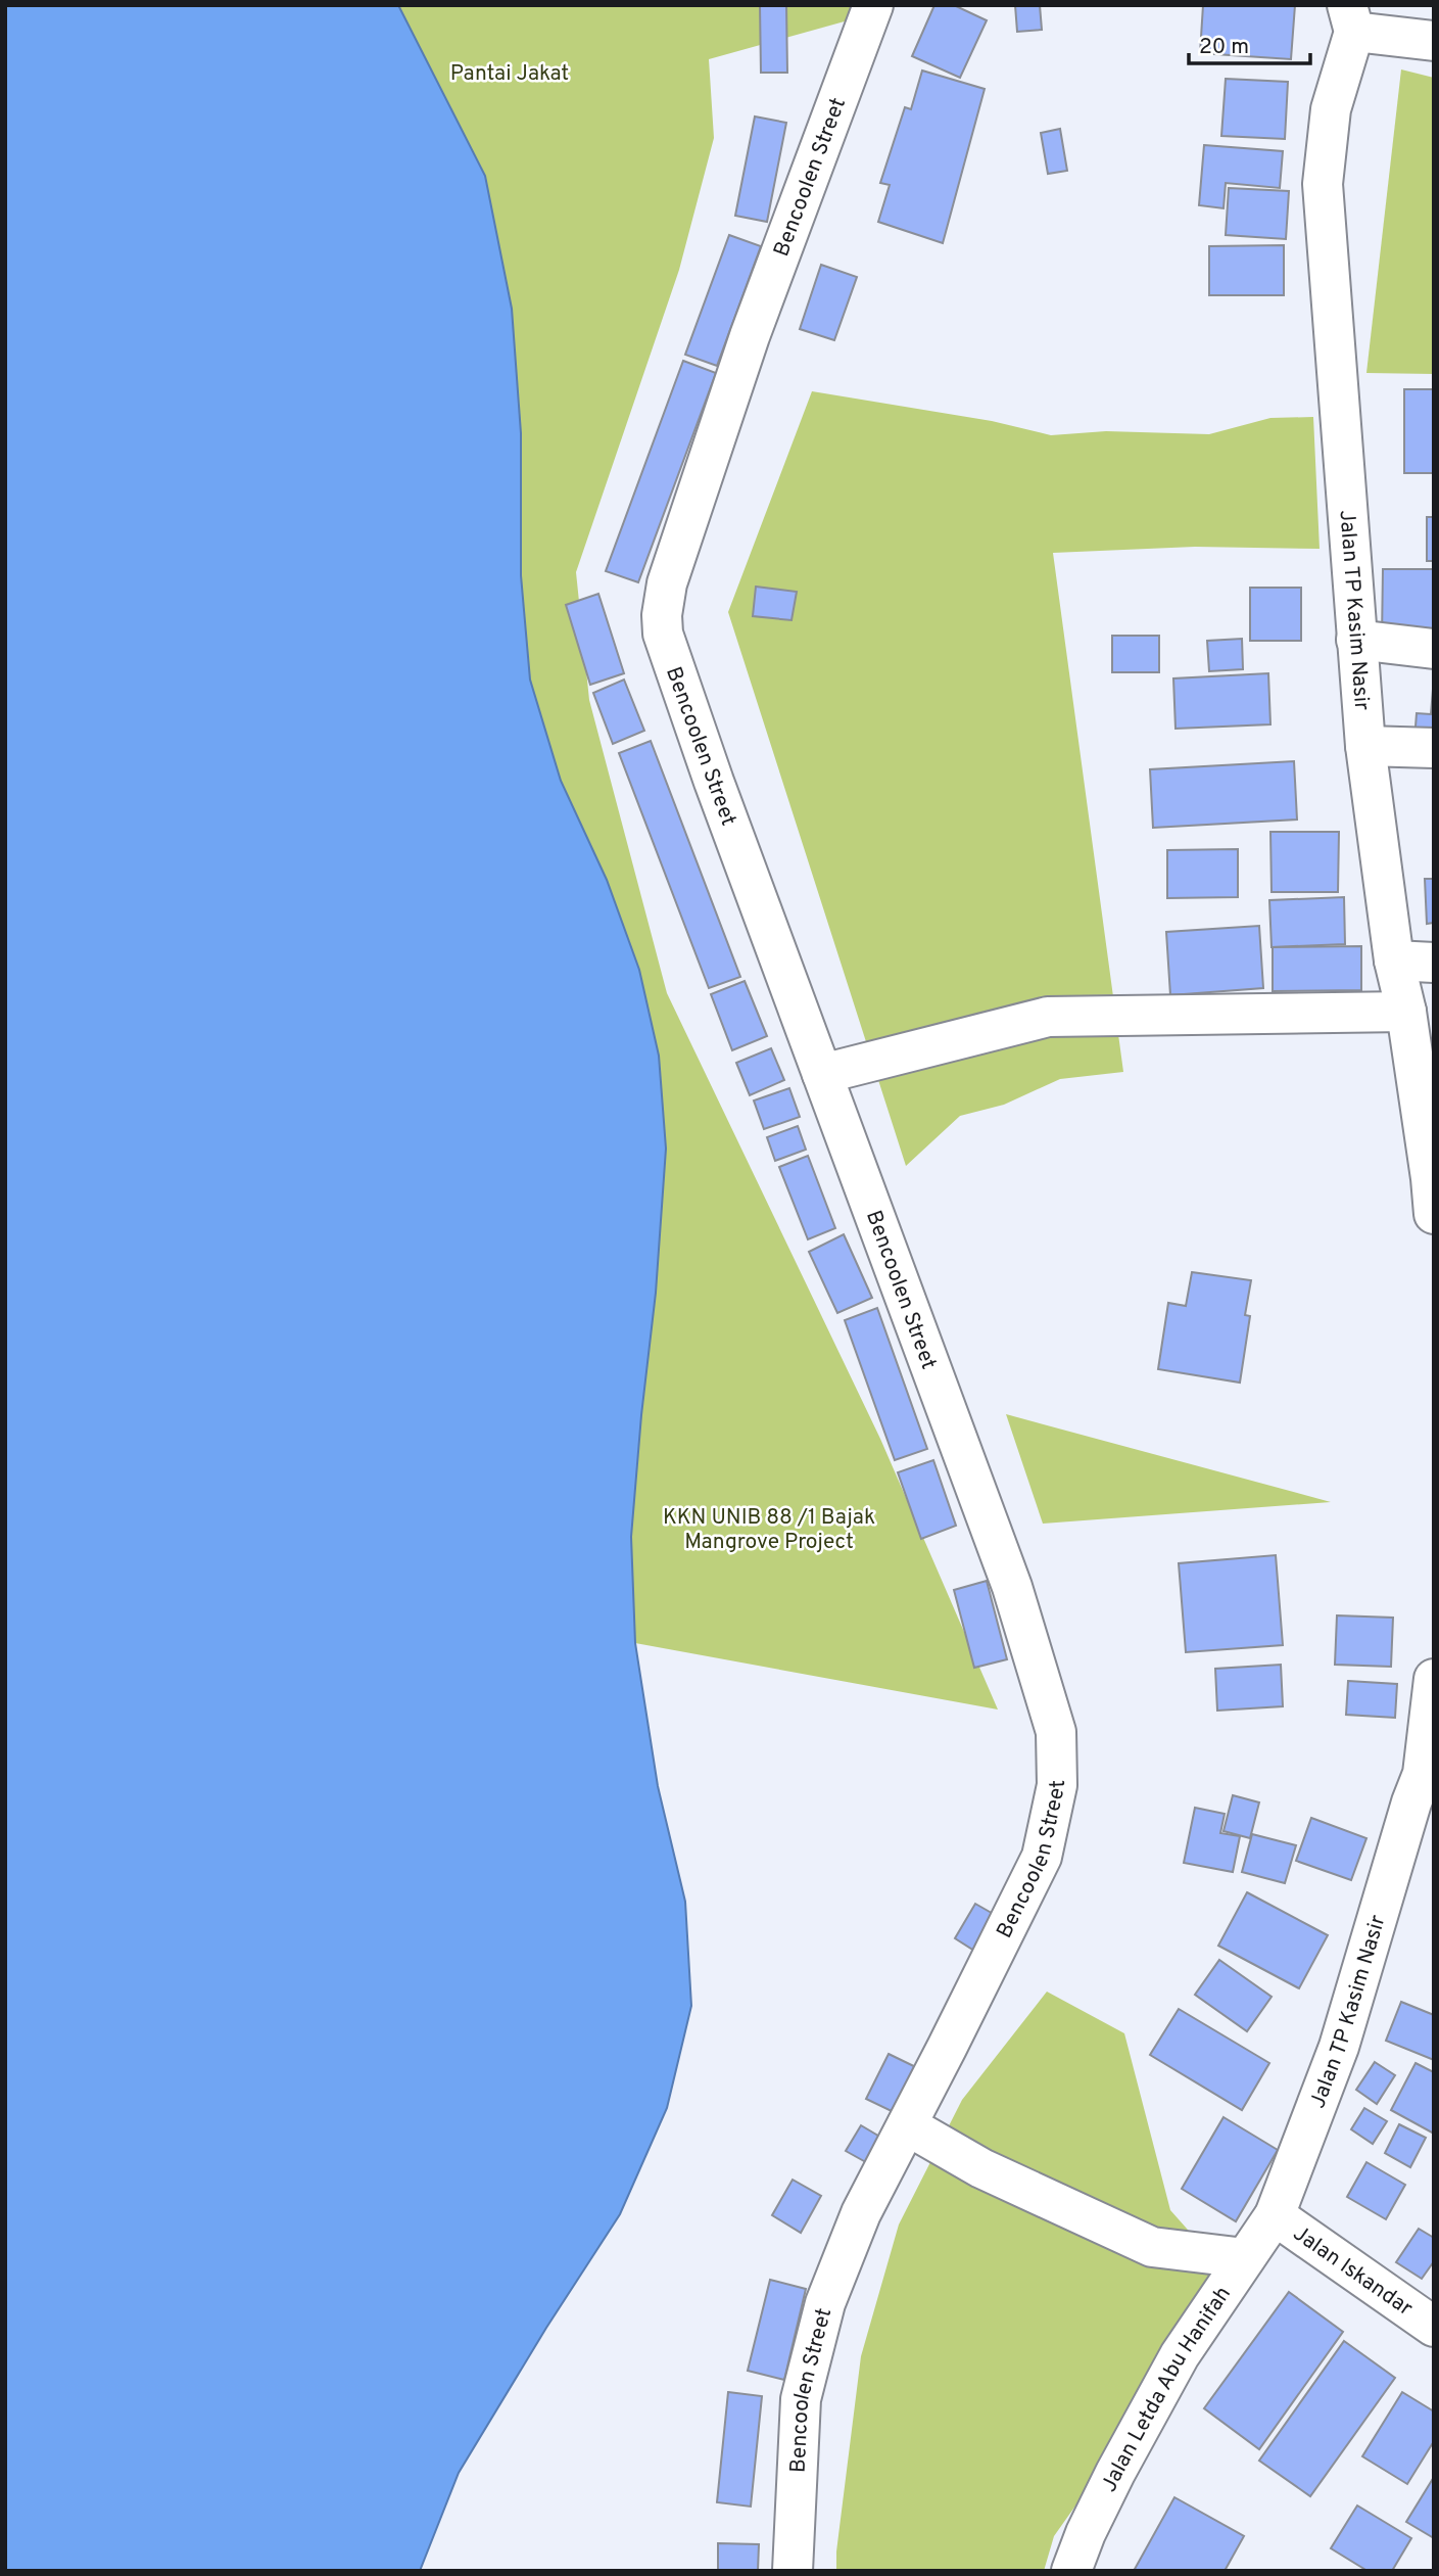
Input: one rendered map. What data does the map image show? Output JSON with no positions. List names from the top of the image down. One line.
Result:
{"streets":{"street":["Bencoolen Street","Jalan TP Kasim Nasir","Jalan Iskandar","Jalan Letda Abu Hanifah"]},"crossings":[["Jalan TP Kasim Nasir","Jalan Iskandar"],["Jalan TP Kasim Nasir","Jalan Letda Abu Hanifah"],["Jalan Iskandar","Jalan Letda Abu Hanifah"]],"parks":["Pantai Jakat","KKN UNIB 88 /1 Bajak Mangrove Project"],"scale_bar":"20 m"}
